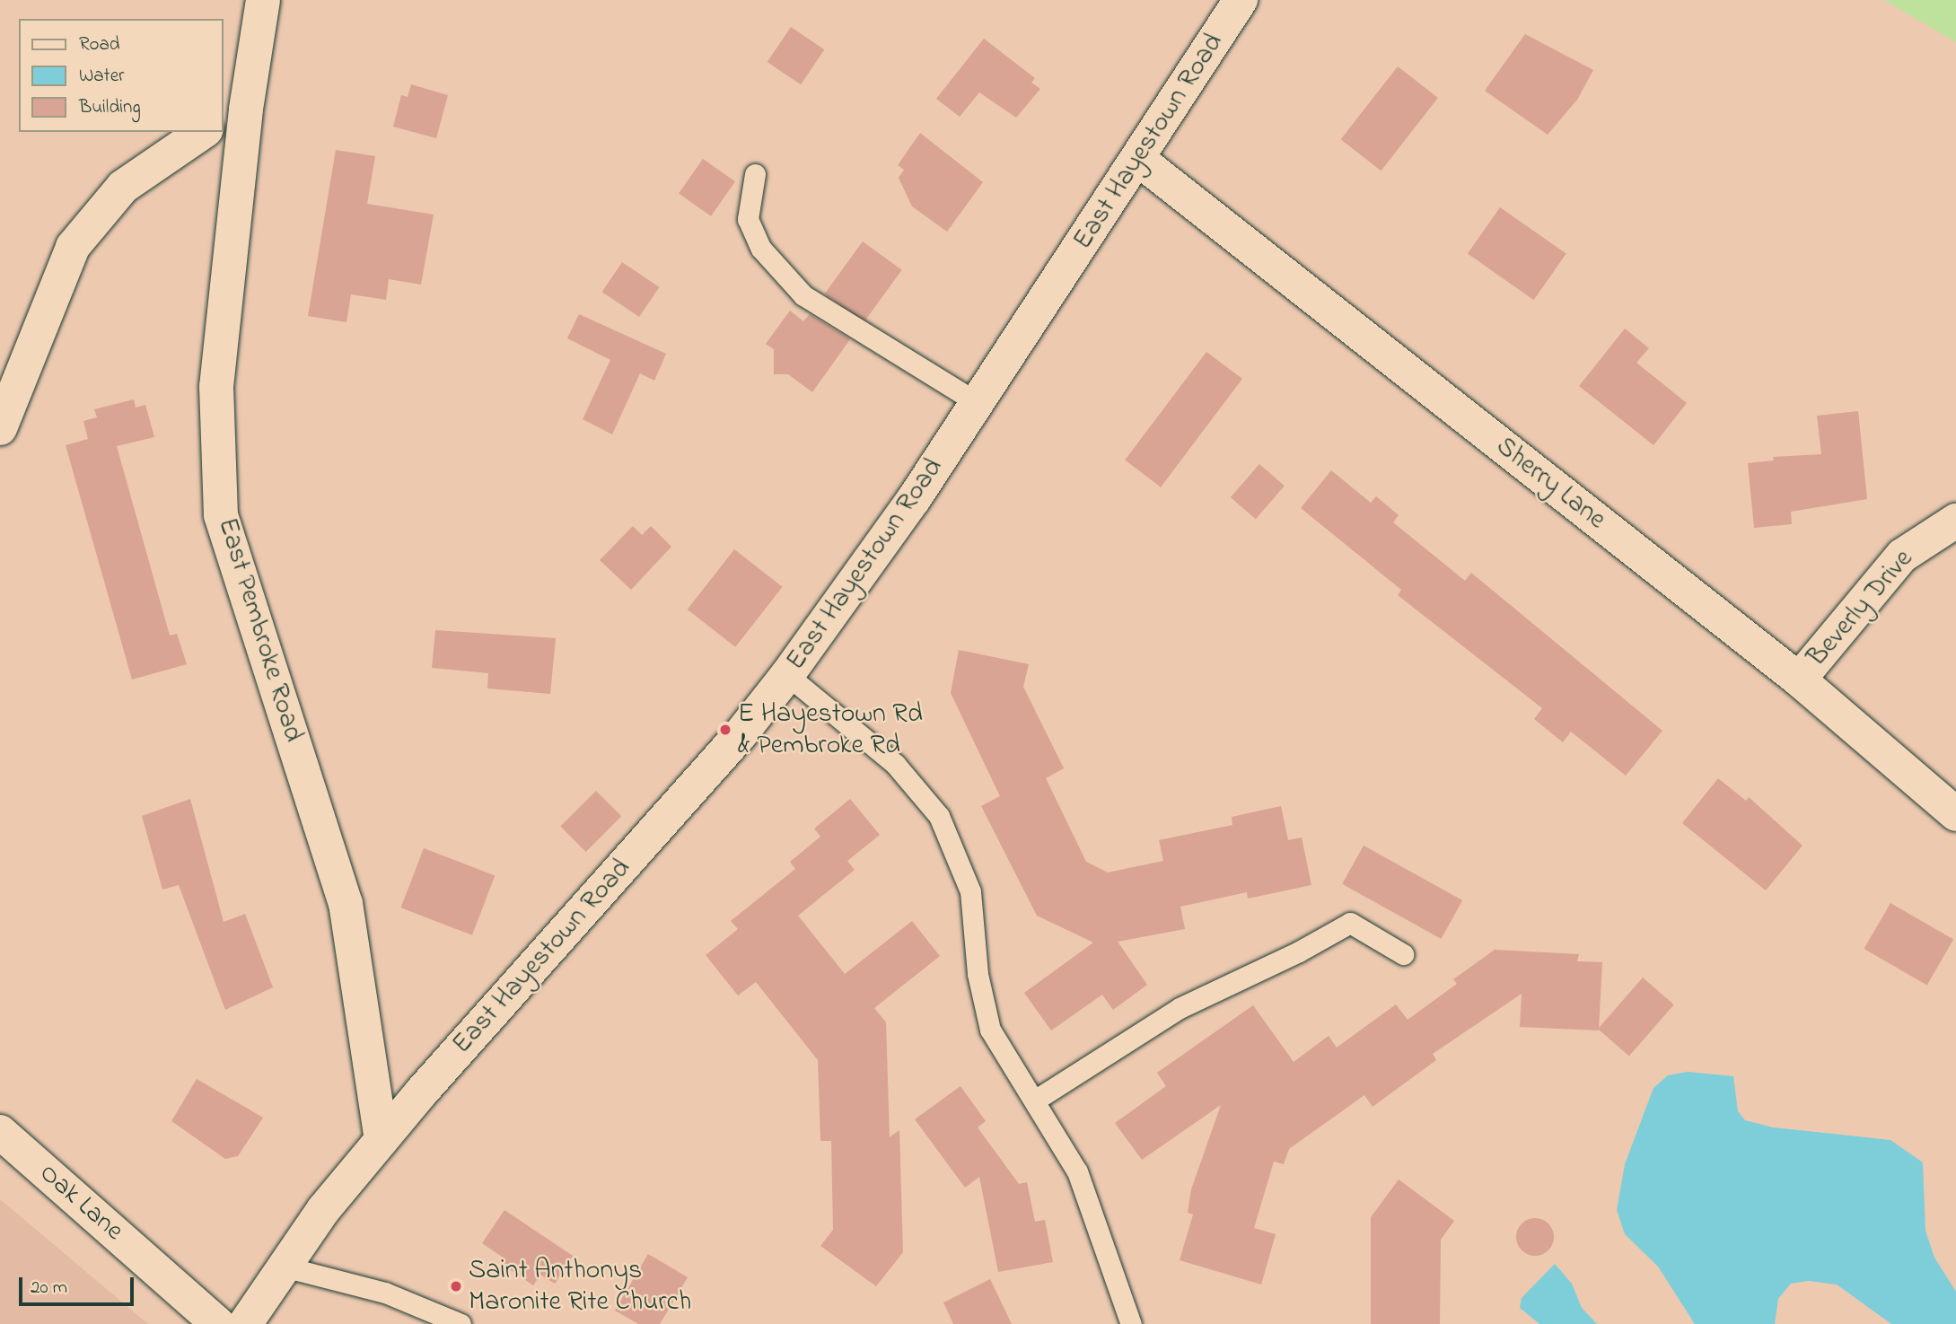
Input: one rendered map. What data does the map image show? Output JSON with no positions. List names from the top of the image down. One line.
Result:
{"streets":{"street":["East Hayestown Road","Sherry Lane","Beverly Drive","East Pembroke Road","Oak Lane"]},"crossings":[["East Hayestown Road","Sherry Lane"],["East Hayestown Road","East Pembroke Road"],["Sherry Lane","Beverly Drive"]],"places":["E Hayestown Rd & Pembroke Rd","Saint Anthonys Maronite Rite Church"],"legend":["Road","Water","Building"],"scale_bar":"20 m"}
